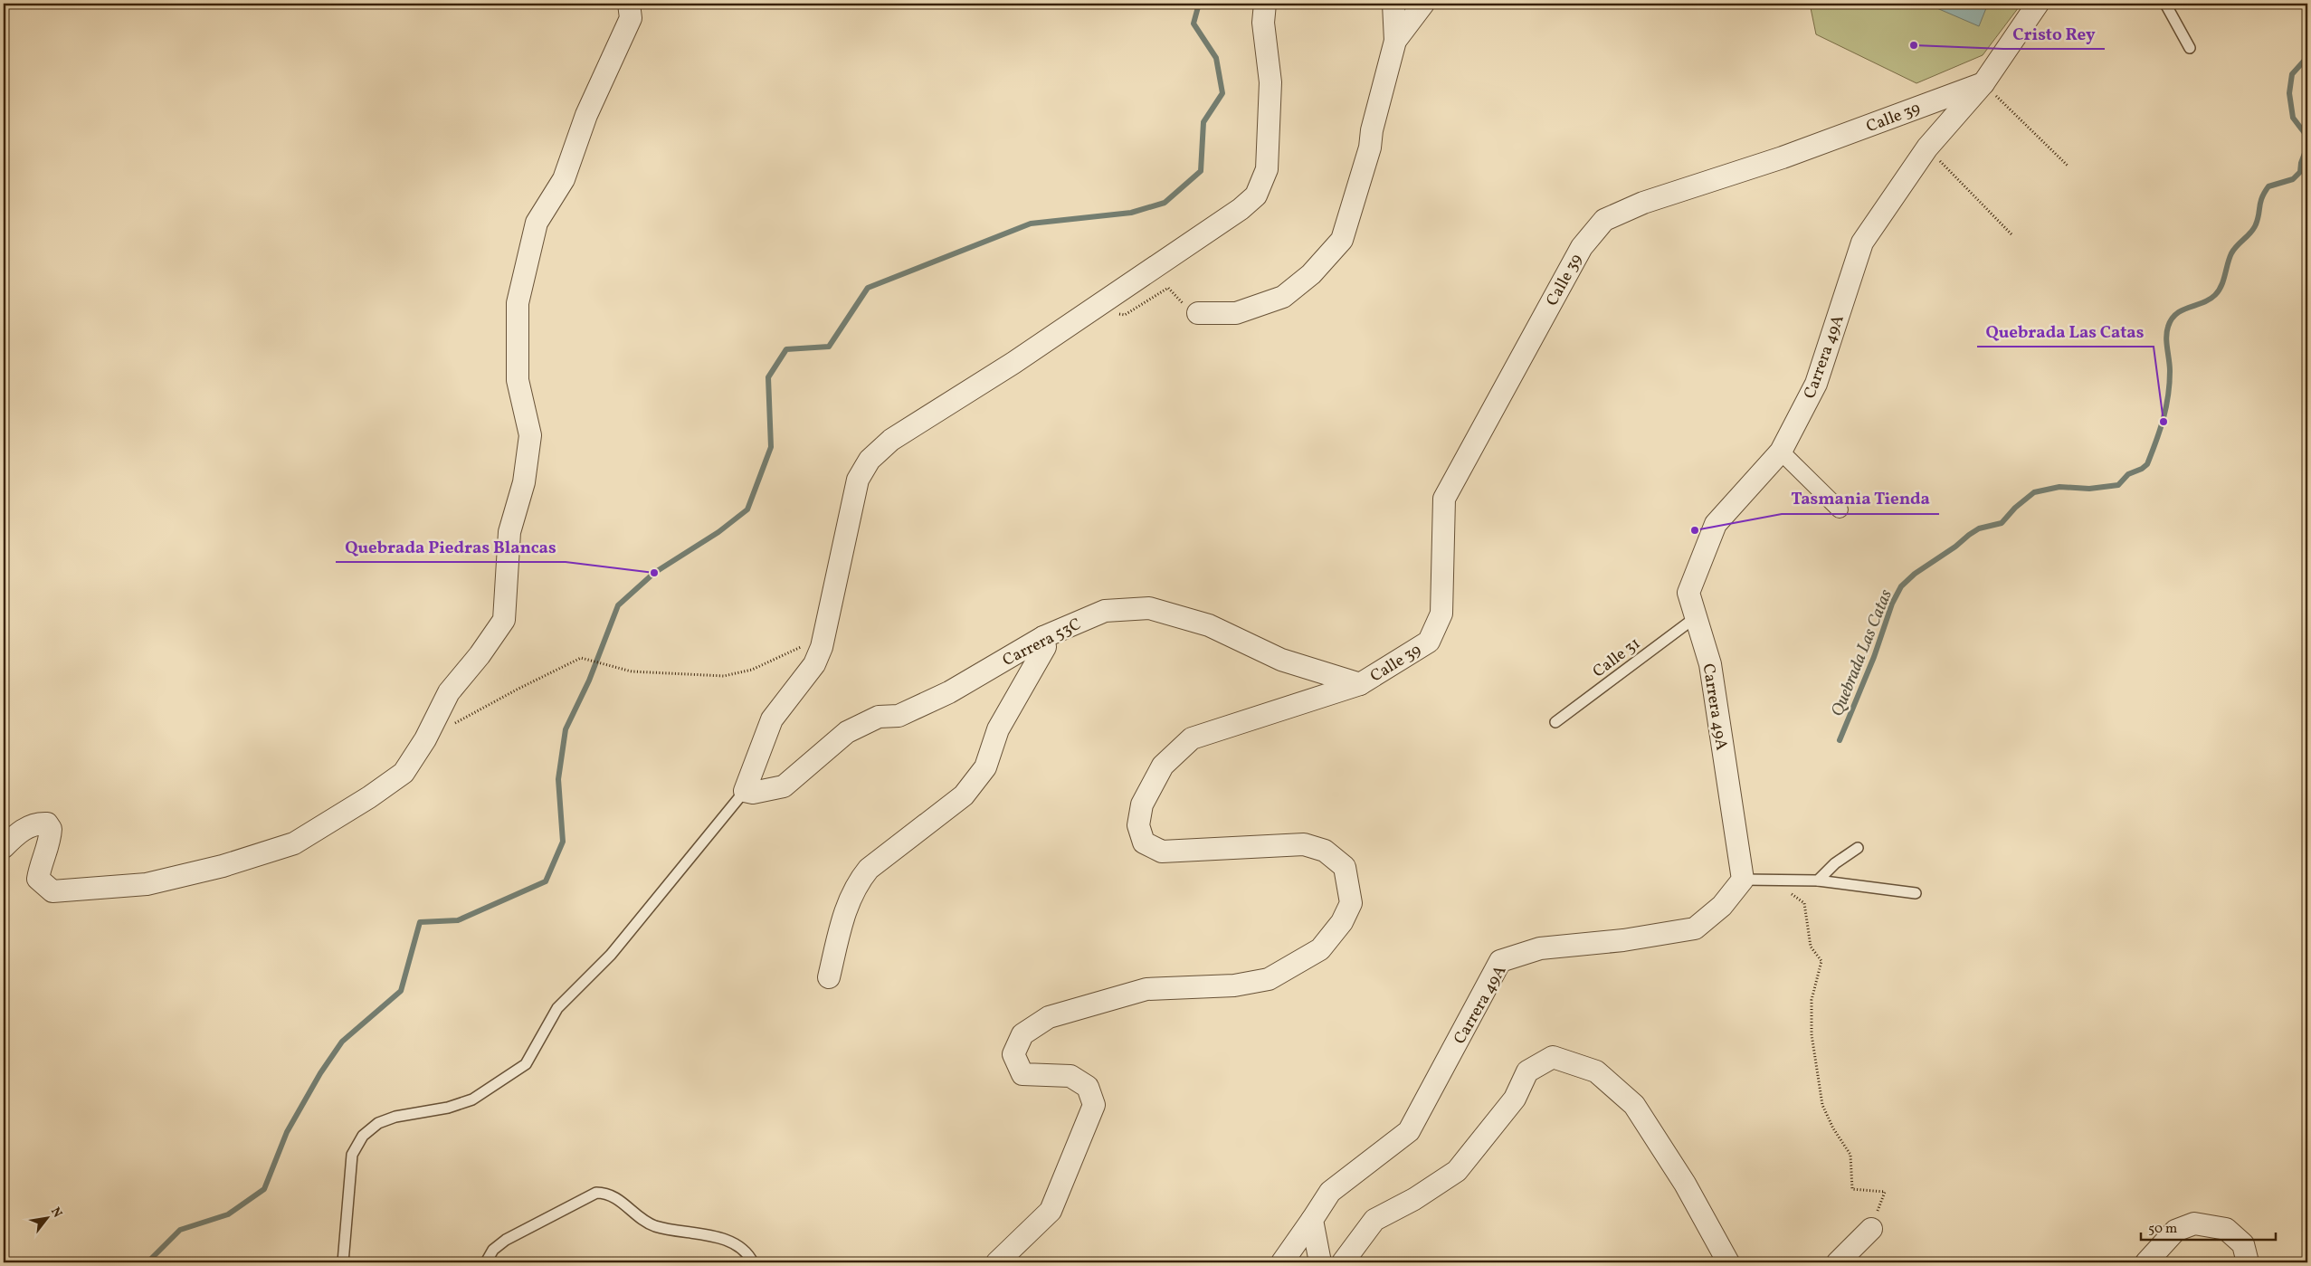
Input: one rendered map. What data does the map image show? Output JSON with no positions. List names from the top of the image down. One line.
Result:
{"streets":{"street":["Calle 39","Carrera 49A","Carrera 53C"],"lane":["Calle 31"]},"crossings":[["Calle 39","Carrera 49A"],["Calle 39","Carrera 53C"],["Carrera 49A","Calle 31"]],"water":["Quebrada Las Catas"],"places":["Cristo Rey","Quebrada Las Catas","Tasmania Tienda","Quebrada Piedras Blancas"],"scale_bar":"50 m","north":"top right"}
